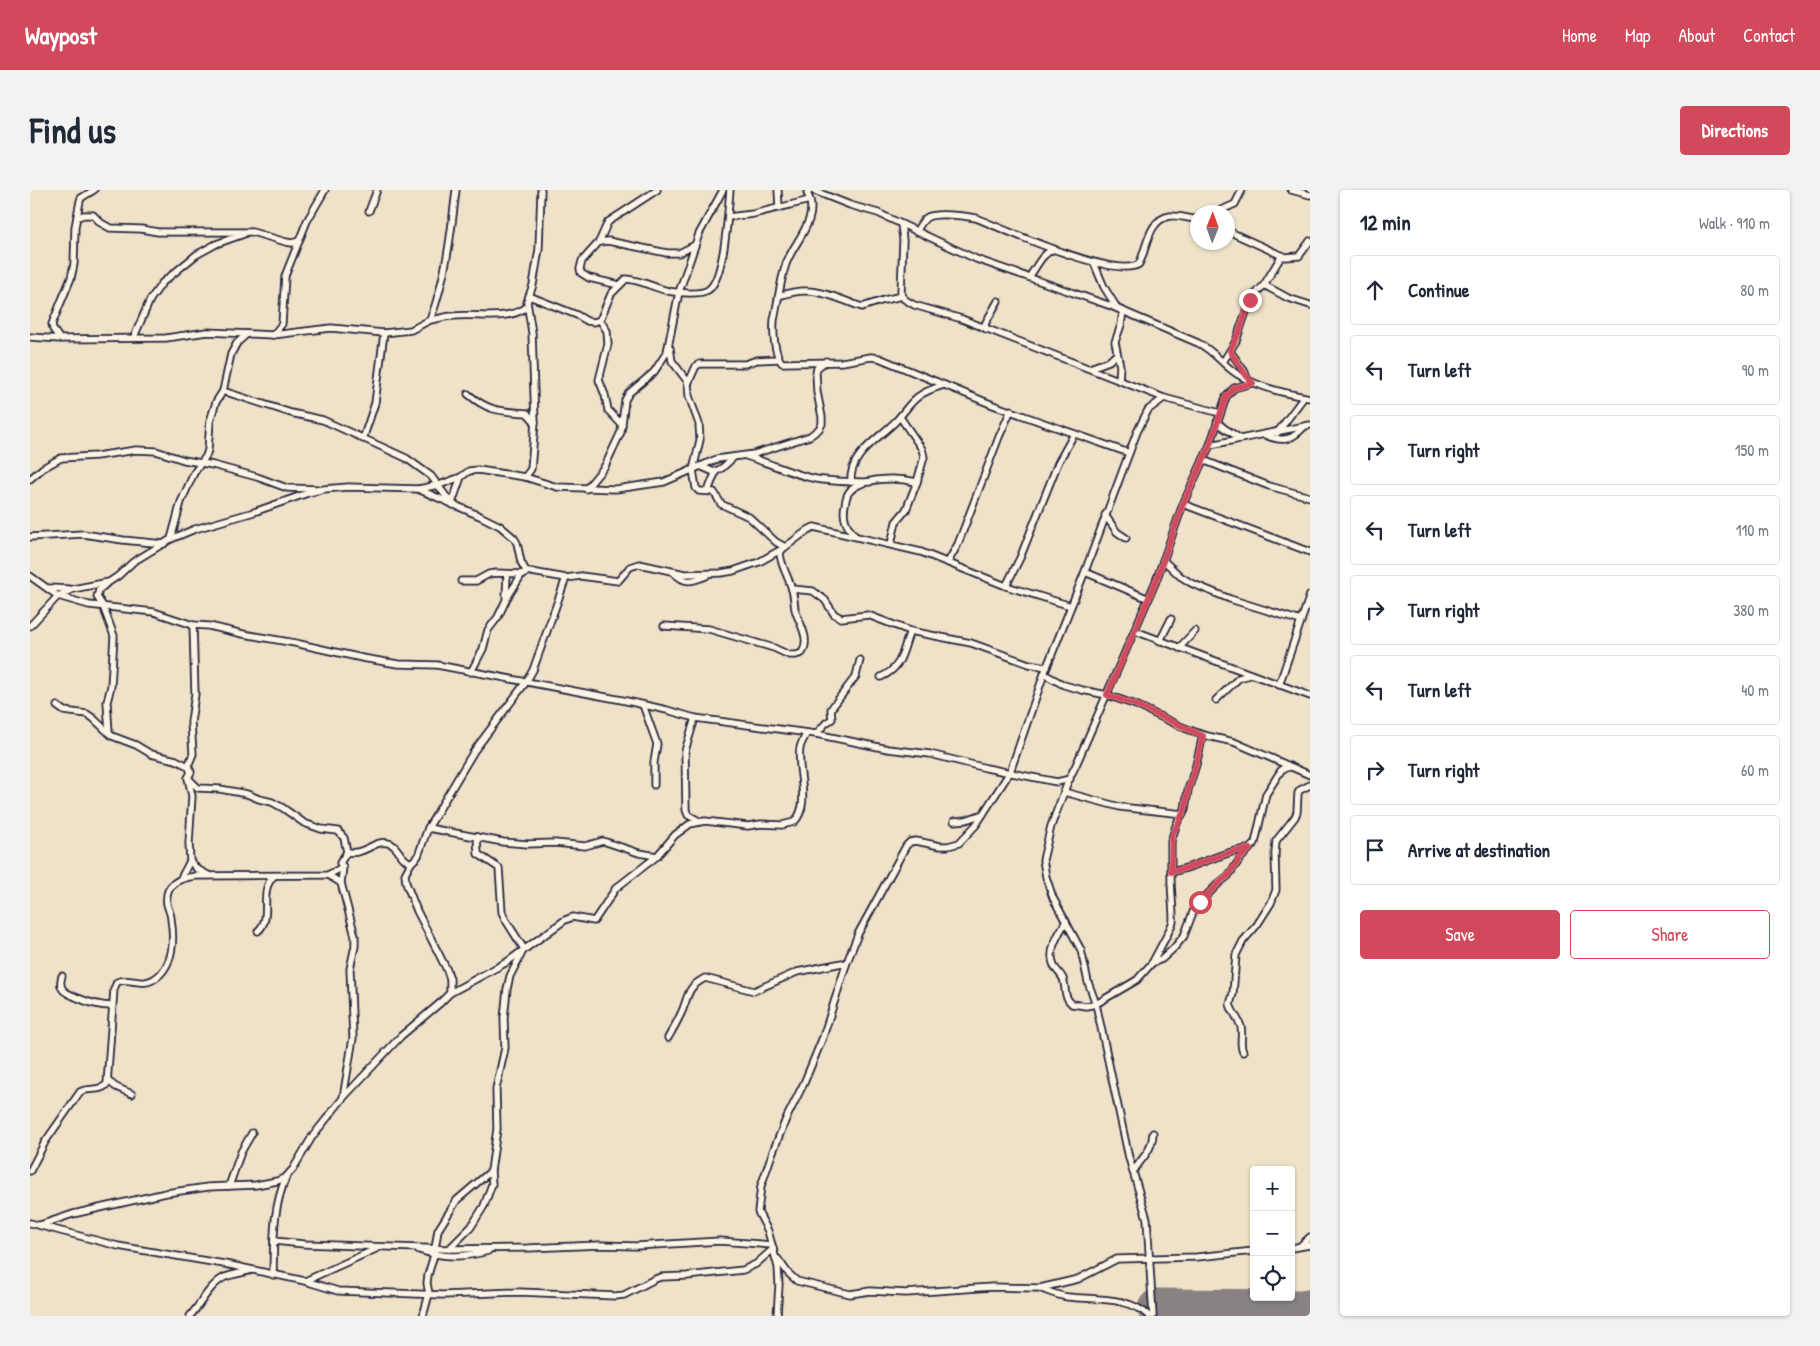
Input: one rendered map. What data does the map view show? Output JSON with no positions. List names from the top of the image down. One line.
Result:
{"north":"top","page":{"header":"Waypost","nav":["Home","Map","About","Contact"],"buttons":["Directions",["Save","Share"]],"title":"Find us","heading":["12 min","Walk · 910 m"],"list":[["Continue","80 m"],["Turn left","90 m"],["Turn right","150 m"],["Turn left","110 m"],["Turn right","380 m"],["Turn left","40 m"],["Turn right","60 m"],"Arrive at destination"],"map_buttons":["+","−"]}}
